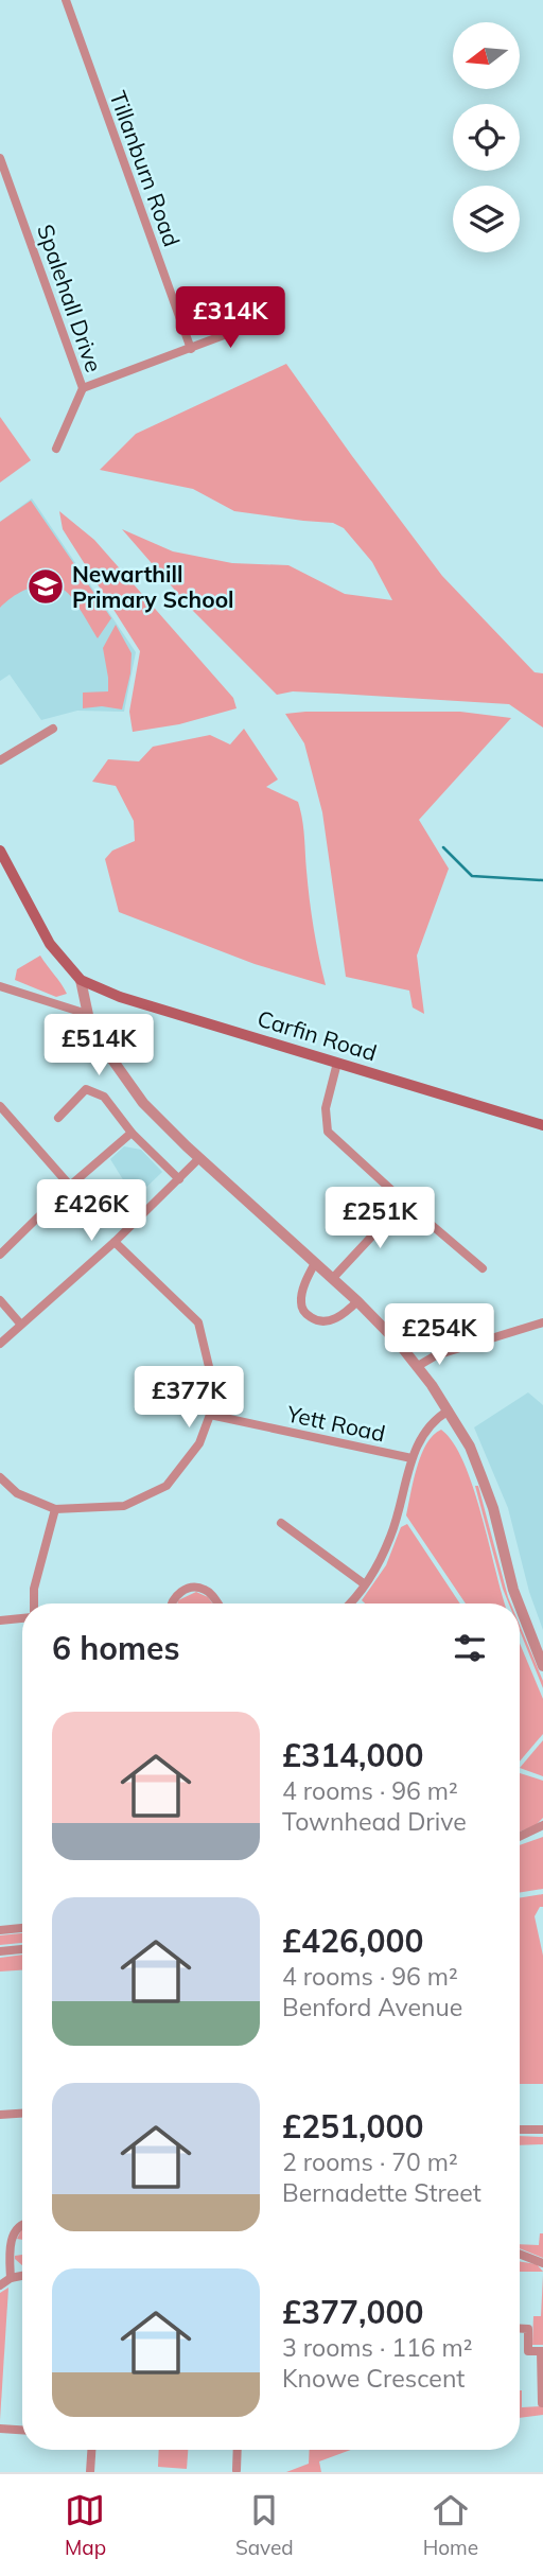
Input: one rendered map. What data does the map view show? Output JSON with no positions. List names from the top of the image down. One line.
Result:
{"streets":{"main road":["Carfin Road"],"street":["Tillanburn Road","Spalehall Drive","Yett Road"]},"places":{"school or university":["Newarthill Primary School"]},"north":"left","page":{"price":["£314K","£514K","£426K","£251K","£254K","£377K"],"heading":"6 homes","list":[{"name":"£314,000","note":"4 rooms · 96 m² · Townhead Drive"},{"name":"£426,000","note":"4 rooms · 96 m² · Benford Avenue"},{"name":"£251,000","note":"2 rooms · 70 m² · Bernadette Street"},{"name":"£377,000","note":"3 rooms · 116 m² · Knowe Crescent"}],"tabs":["Map","Saved","Home"]}}
